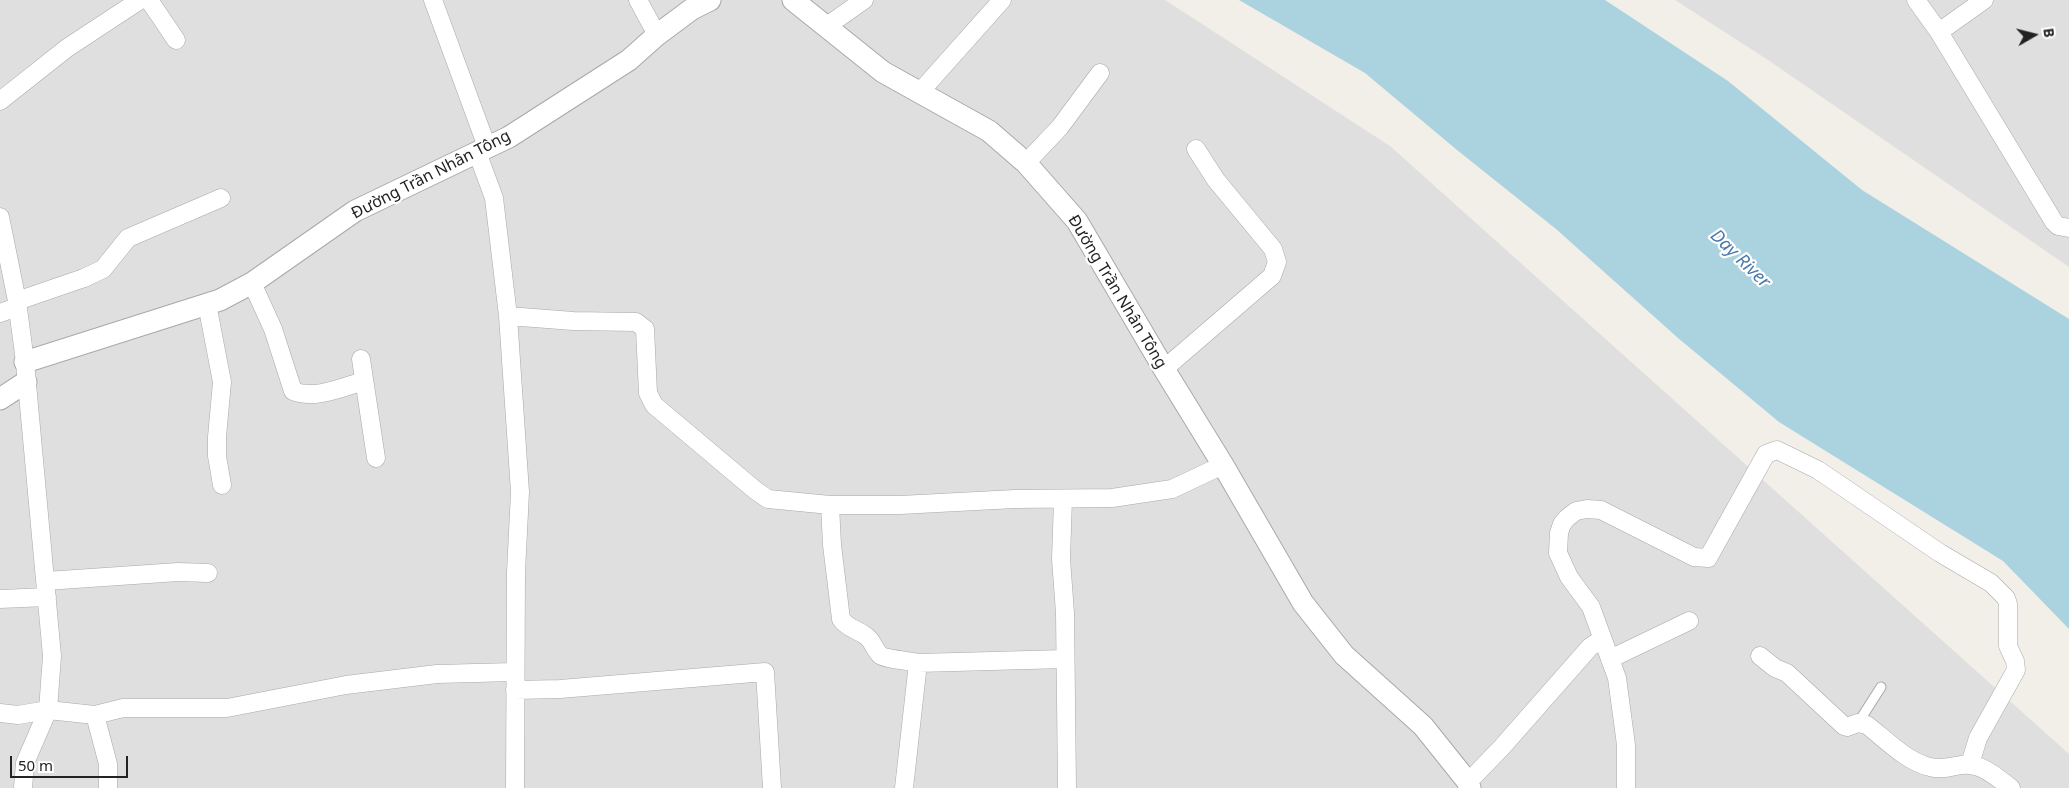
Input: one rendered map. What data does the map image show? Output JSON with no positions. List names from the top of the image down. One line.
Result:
{"streets":{"street":["Đường Trần Nhân Tông"]},"water":["Day River"],"scale_bar":"50 m","north":"right"}
